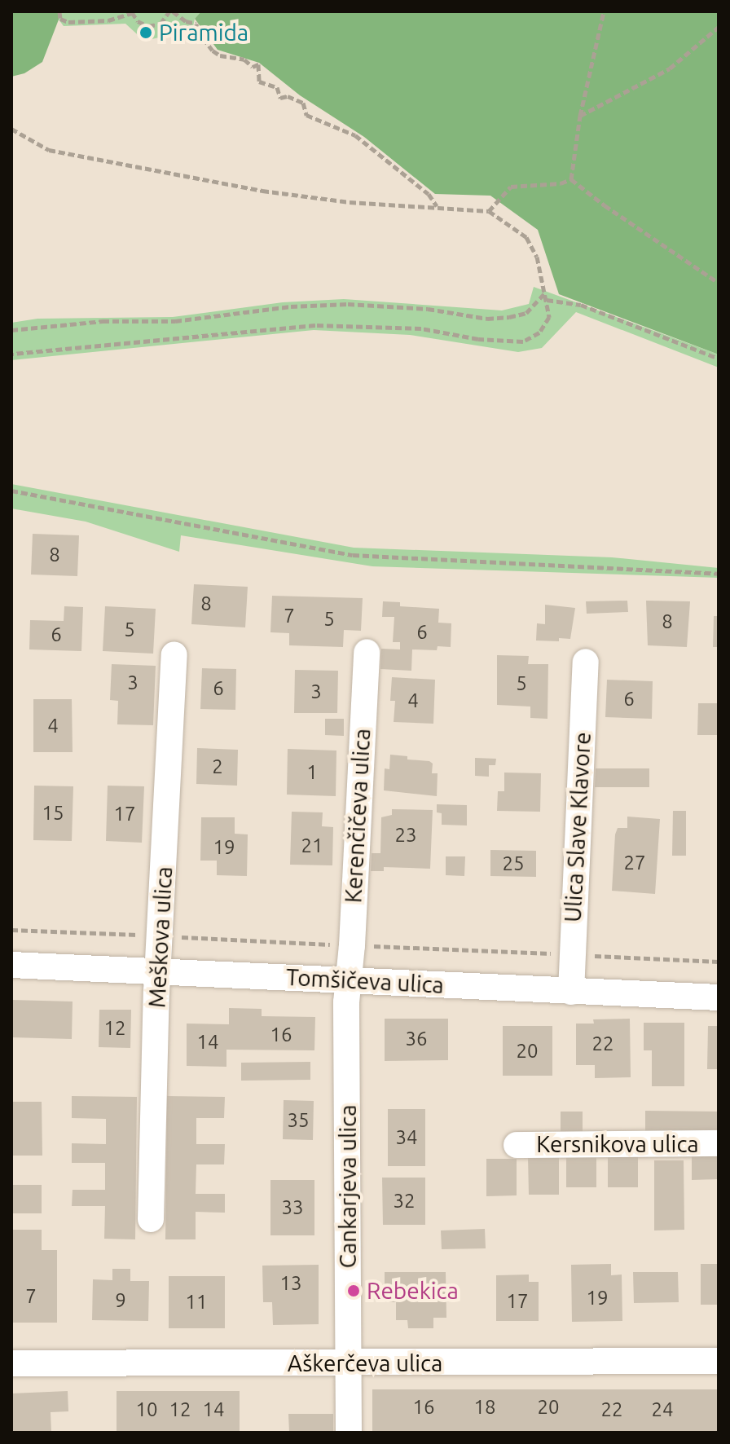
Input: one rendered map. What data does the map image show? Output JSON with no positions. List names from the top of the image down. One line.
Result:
{"streets":{"street":["Kerenčičeva ulica","Ulica Slave Klavore","Meškova ulica","Tomšičeva ulica","Kersnikova ulica","Cankarjeva ulica","Aškerčeva ulica"]},"crossings":[["Kerenčičeva ulica","Tomšičeva ulica"],["Kerenčičeva ulica","Cankarjeva ulica"],["Ulica Slave Klavore","Tomšičeva ulica"],["Meškova ulica","Tomšičeva ulica"],["Tomšičeva ulica","Cankarjeva ulica"],["Cankarjeva ulica","Aškerčeva ulica"]],"places":["Piramida","Rebekica"],"house_numbers":["8","8","7","5","8","5","6","6","3","5","6","3","6","4","4","2","1","15","17","23","21","19","27","25","12","16","36","14","22","20","35","34","32","33","13","7","19","9","17","11","16","18","20","10","12","14","22","24"]}
